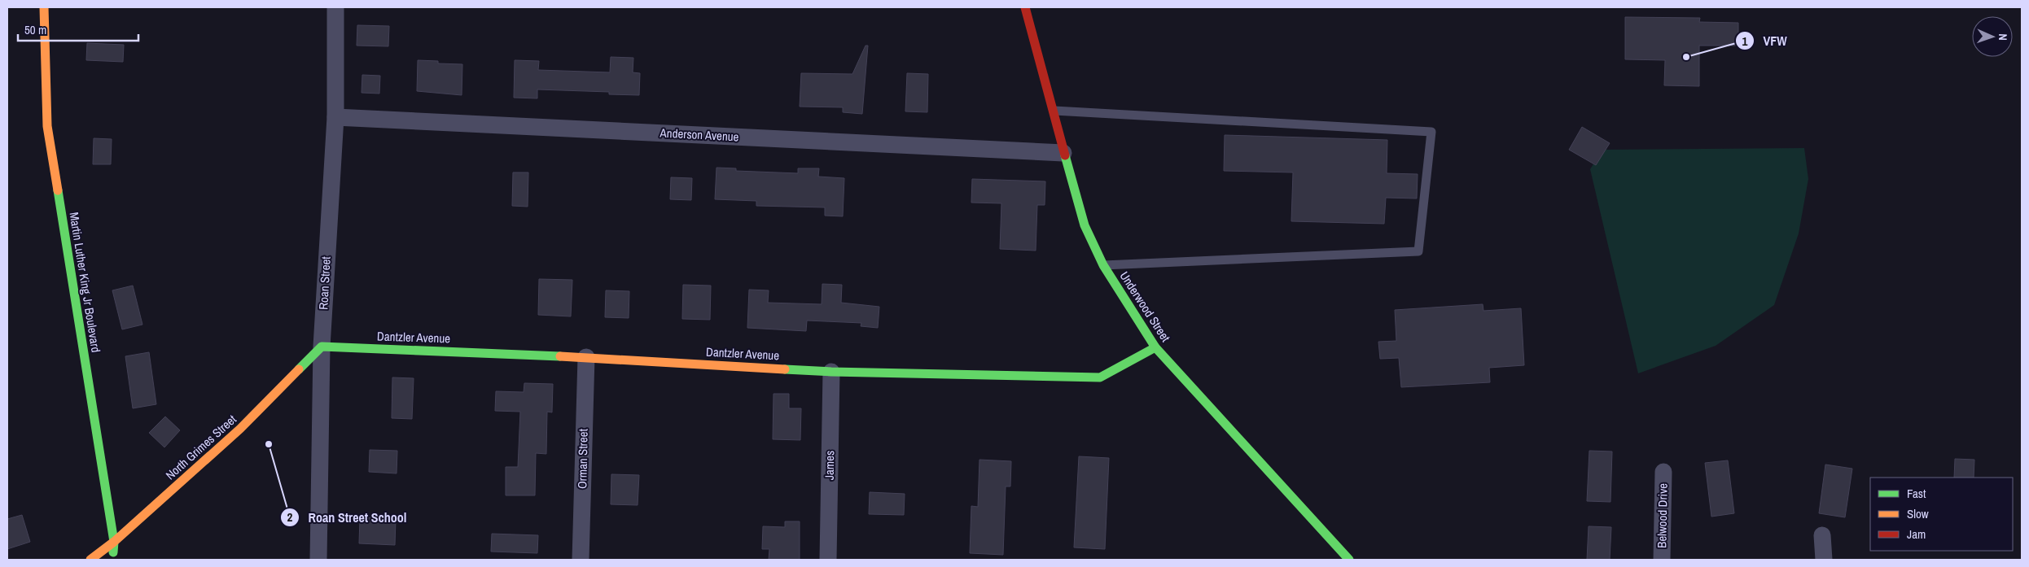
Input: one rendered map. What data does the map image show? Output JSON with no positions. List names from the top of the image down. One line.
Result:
{"streets":{"street":["Anderson Avenue","Martin Luther King Jr Boulevard","Roan Street","Underwood Street","Dantzler Avenue","North Grimes Street","Orman Street","James","Belwood Drive"]},"crossings":[["Anderson Avenue","Roan Street"],["Anderson Avenue","Underwood Street"],["Martin Luther King Jr Boulevard","North Grimes Street"],["Roan Street","Dantzler Avenue"],["Roan Street","North Grimes Street"],["Underwood Street","Dantzler Avenue"],["Dantzler Avenue","North Grimes Street"],["Dantzler Avenue","Orman Street"],["Dantzler Avenue","James"]],"places":["VFW","Roan Street School"],"legend":["Fast","Slow","Jam"],"scale_bar":"50 m","north":"right"}
